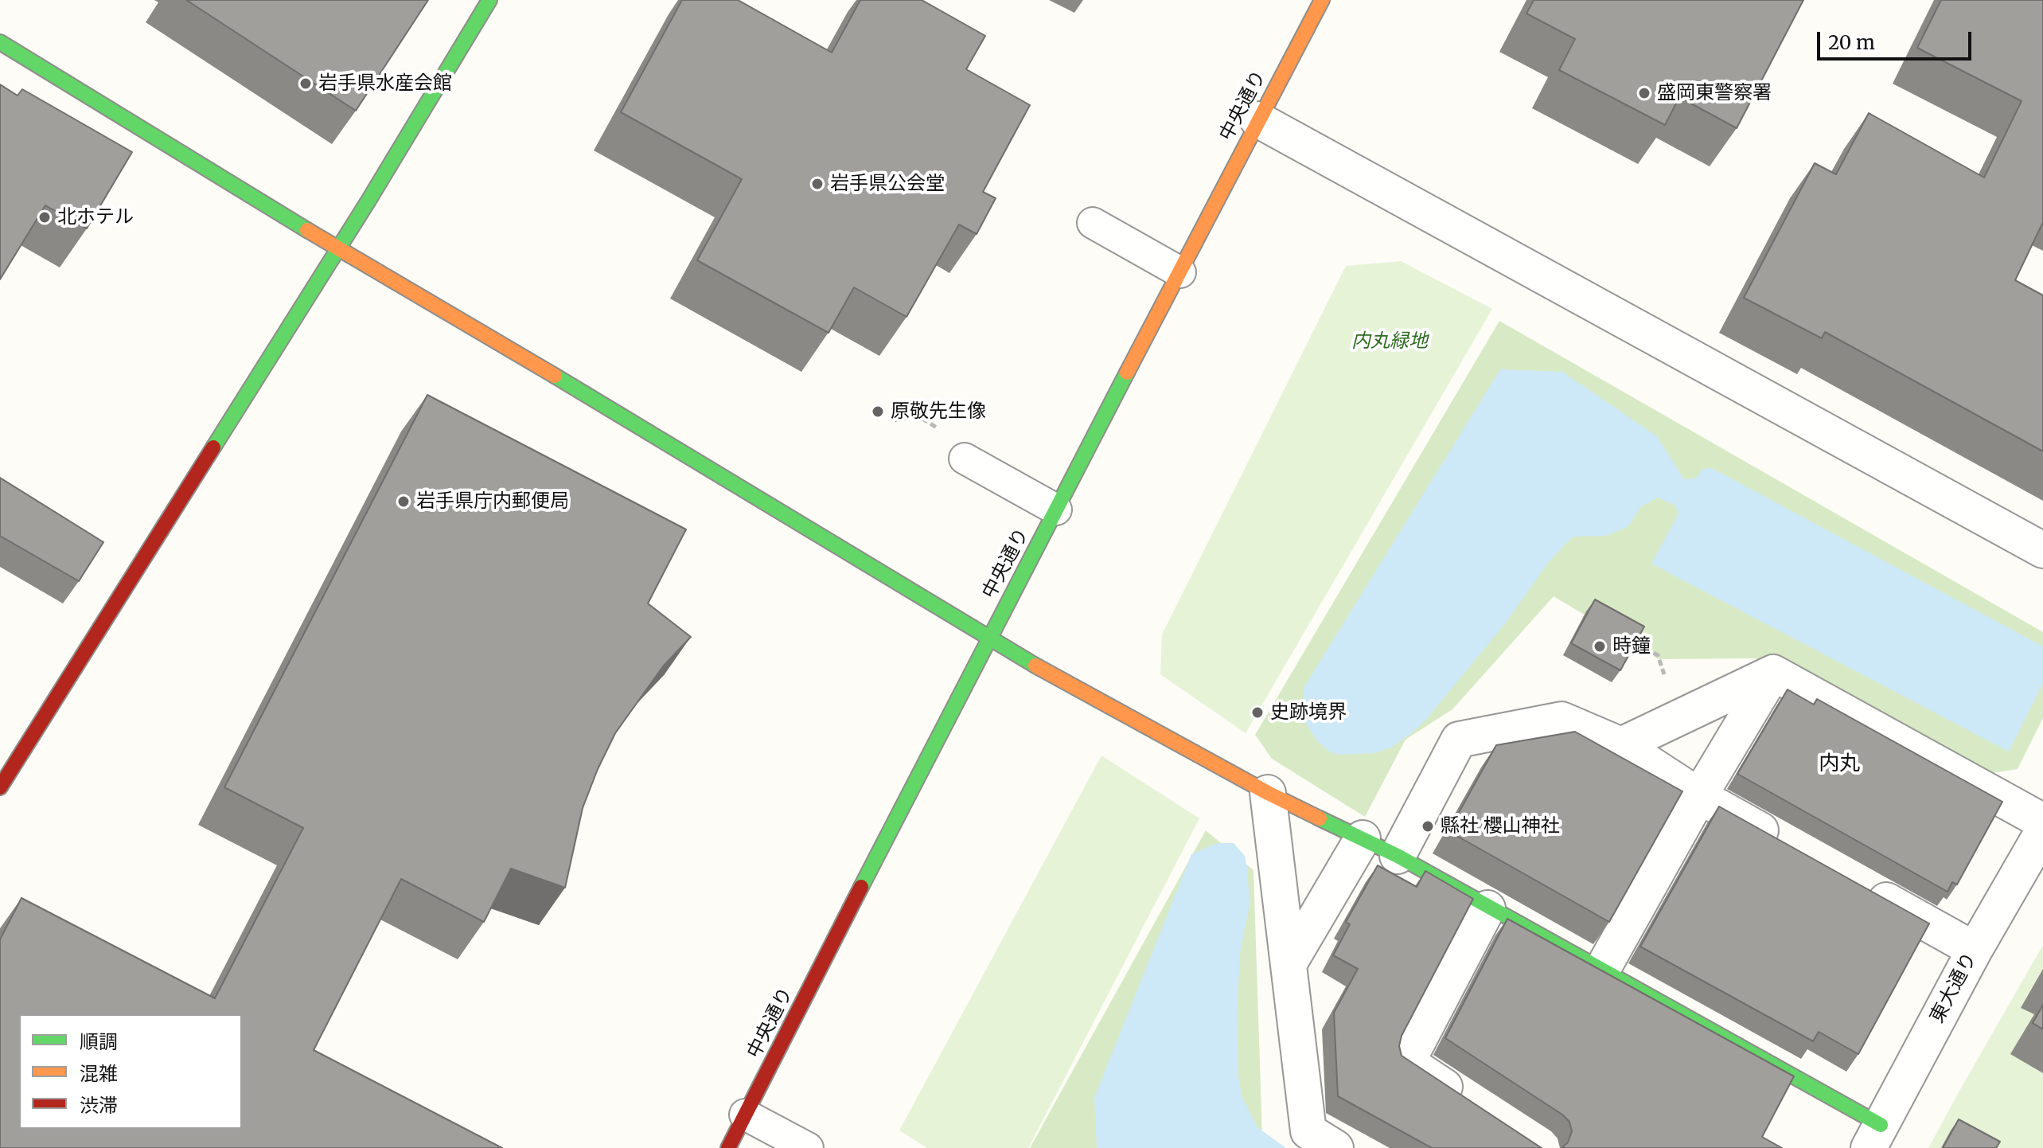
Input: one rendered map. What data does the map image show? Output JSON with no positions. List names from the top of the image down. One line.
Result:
{"streets":{"main road":["中央通り"],"street":["東大通り"]},"districts":["内丸"],"parks":["内丸緑地"],"places":["岩手県水産会館","盛岡東警察署","岩手県公会堂","北ホテル","原敬先生像","岩手県庁内郵便局","時鐘","史跡境界","縣社 櫻山神社"],"legend":["順調","混雑","渋滞"],"scale_bar":"20 m"}
